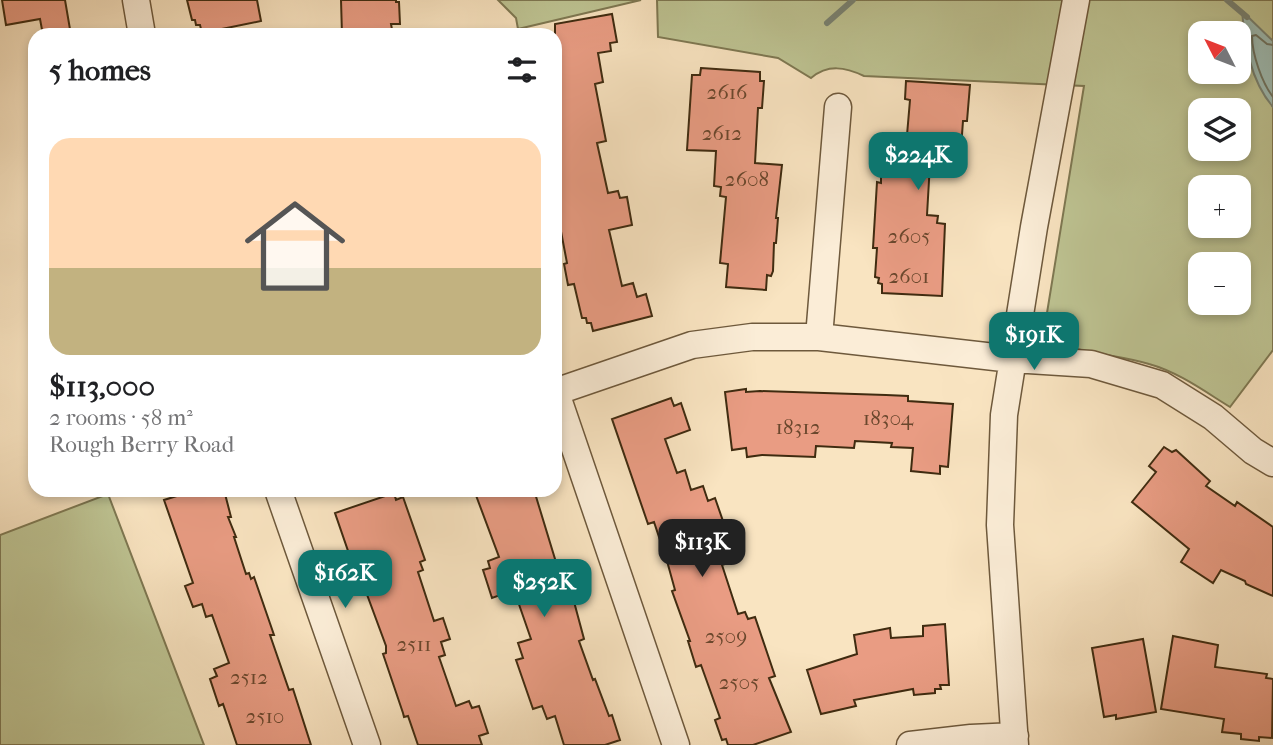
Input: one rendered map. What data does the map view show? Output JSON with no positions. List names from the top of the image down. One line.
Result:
{"house_numbers":["2616","2612","2608","2605","2601","18304","18312","2509","2511","2512","2505","2510"],"north":"top left","page":{"map_buttons":["+","−"],"heading":"5 homes","list":[{"name":"$113,000","note":"2 rooms · 58 m² · Rough Berry Road"}],"price":["$224K","$191K","$113K","$162K","$252K"]}}
